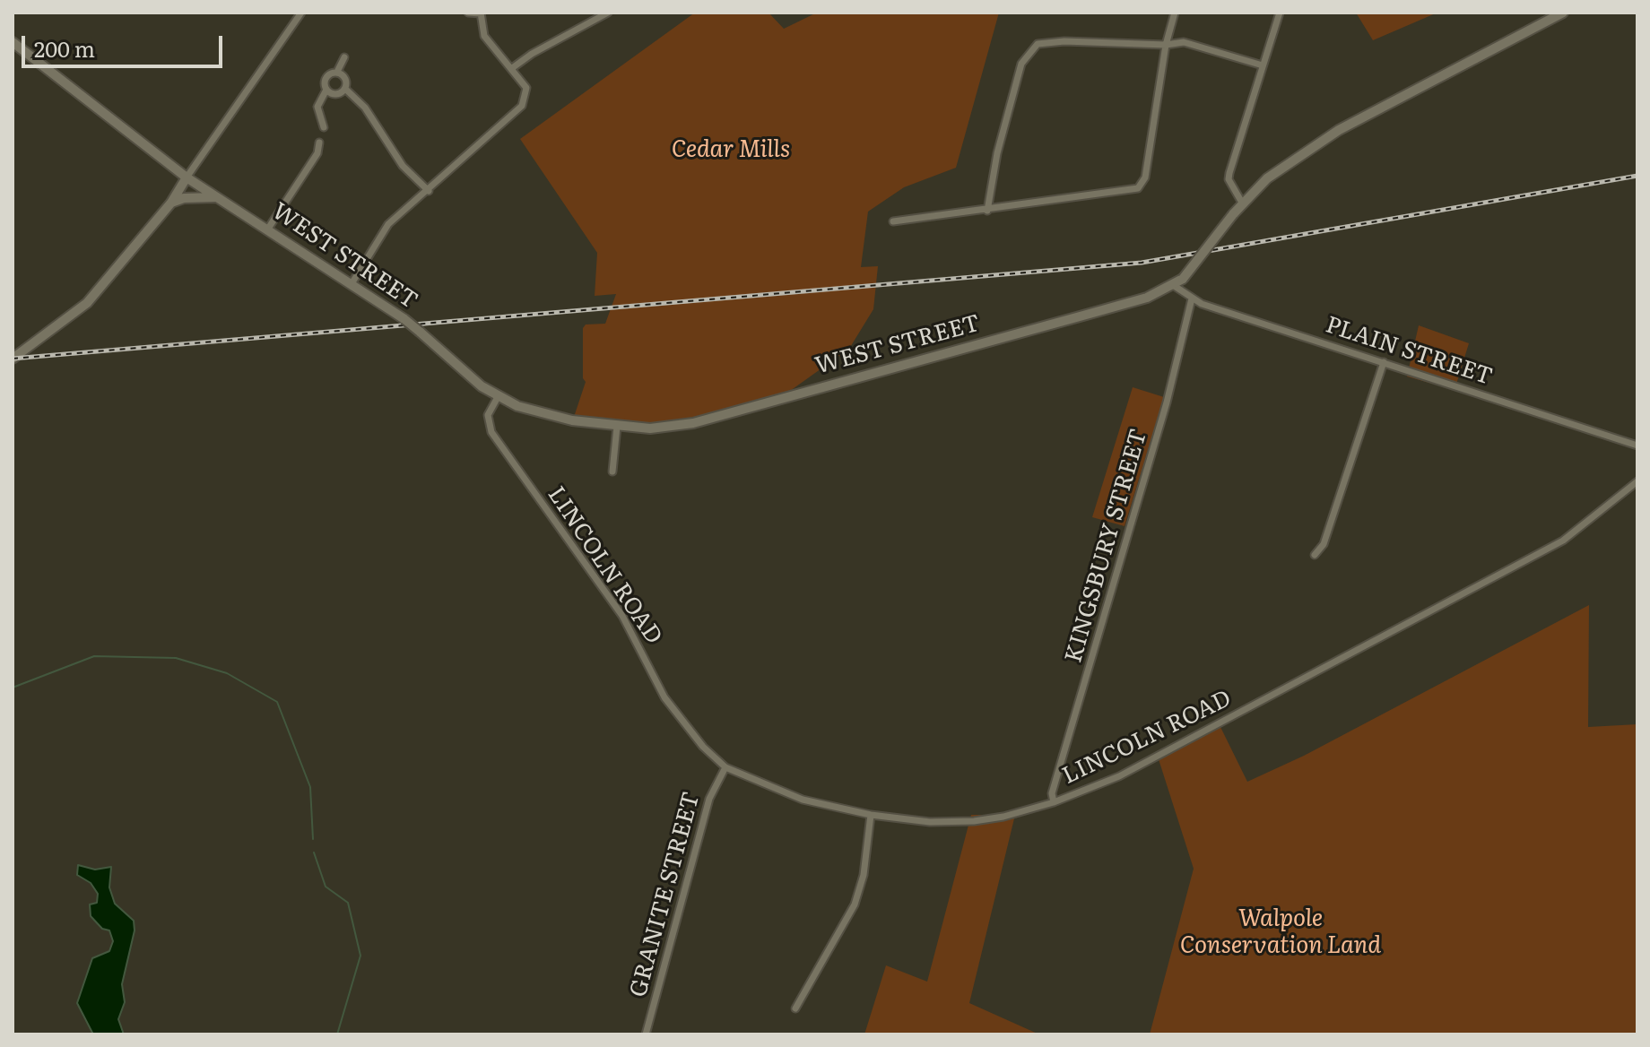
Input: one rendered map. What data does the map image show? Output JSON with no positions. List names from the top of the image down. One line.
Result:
{"streets":{"main road":["WEST STREET"],"street":["PLAIN STREET","KINGSBURY STREET","LINCOLN ROAD","GRANITE STREET"]},"crossings":[["WEST STREET","PLAIN STREET"],["WEST STREET","LINCOLN ROAD"],["PLAIN STREET","KINGSBURY STREET"],["KINGSBURY STREET","LINCOLN ROAD"],["LINCOLN ROAD","GRANITE STREET"]],"parks":["Cedar Mills","Walpole Conservation Land"],"scale_bar":"200 m"}
